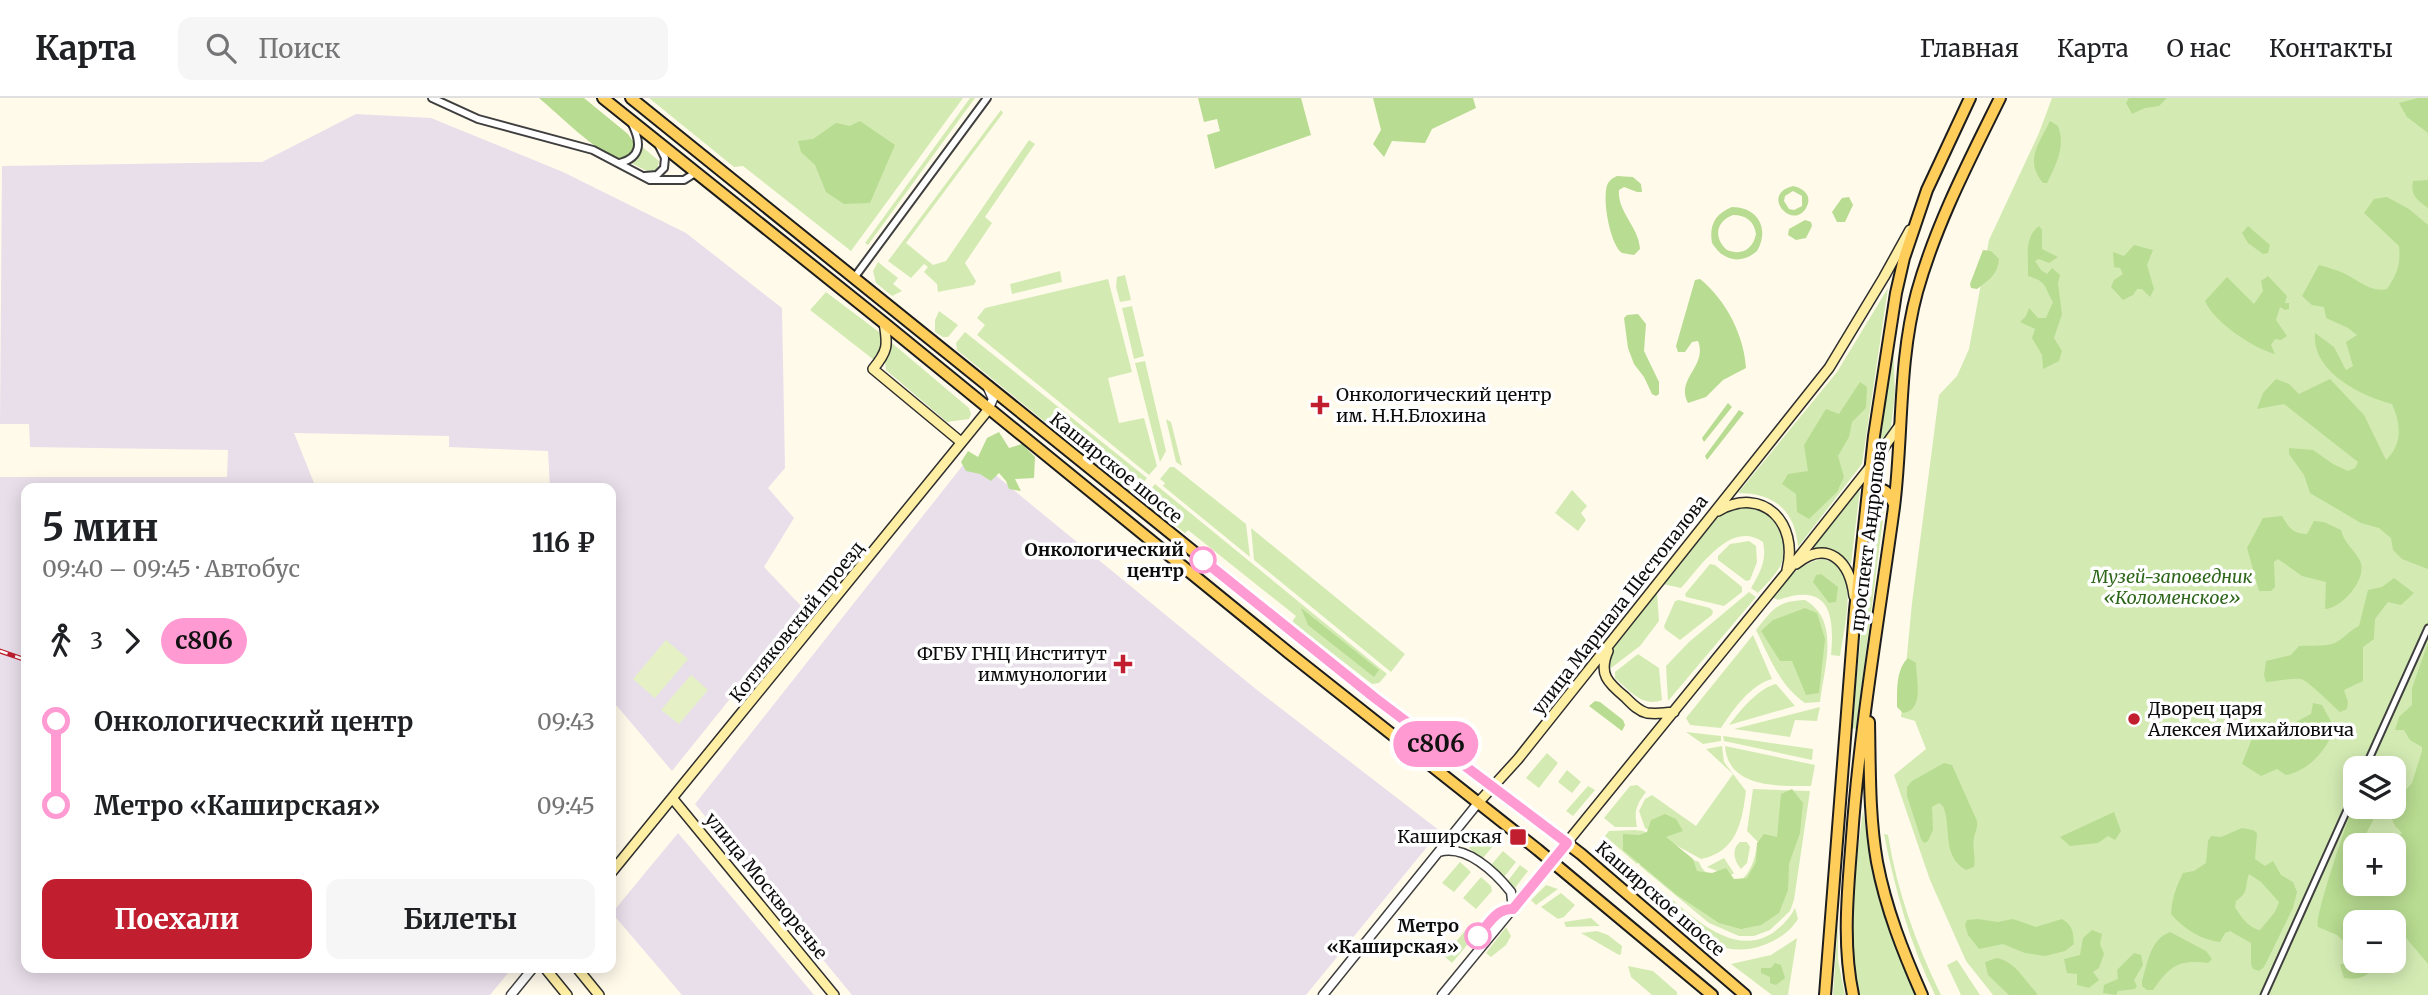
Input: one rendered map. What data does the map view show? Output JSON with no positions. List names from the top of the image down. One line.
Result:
{"streets":{"main road":["Каширское шоссе","проспект Андропова","улица Маршала Шестопалова","Котляковский проезд","улица Москворечье"]},"crossings":[["Каширское шоссе","улица Маршала Шестопалова"],["Каширское шоссе","Котляковский проезд"],["проспект Андропова","улица Маршала Шестопалова"],["Котляковский проезд","улица Москворечье"]],"parks":["Музей-заповедник «Коломенское»"],"places":{"health":["Онкологический центр им. Н.Н.Блохина","ФГБУ ГНЦ Институт иммунологии"],"other":["Онкологический центр","Дворец царя Алексея Михайловича","Метро «Каширская»"],"transit":["Каширская"]},"lines":["bus line с806"],"page":{"header":"Карта","search":"Поиск","nav":["Главная","Карта","О нас","Контакты"],"on_map":"с806","heading":["5 мин","09:40 – 09:45 · Автобус","116 ₽"],"legs":["3","с806"],"list":[{"name":"Онкологический центр","value":"09:43"},{"name":"Метро «Каширская»","value":"09:45"}],"map_buttons":["+","−"],"buttons":["Поехали","Билеты"]}}
